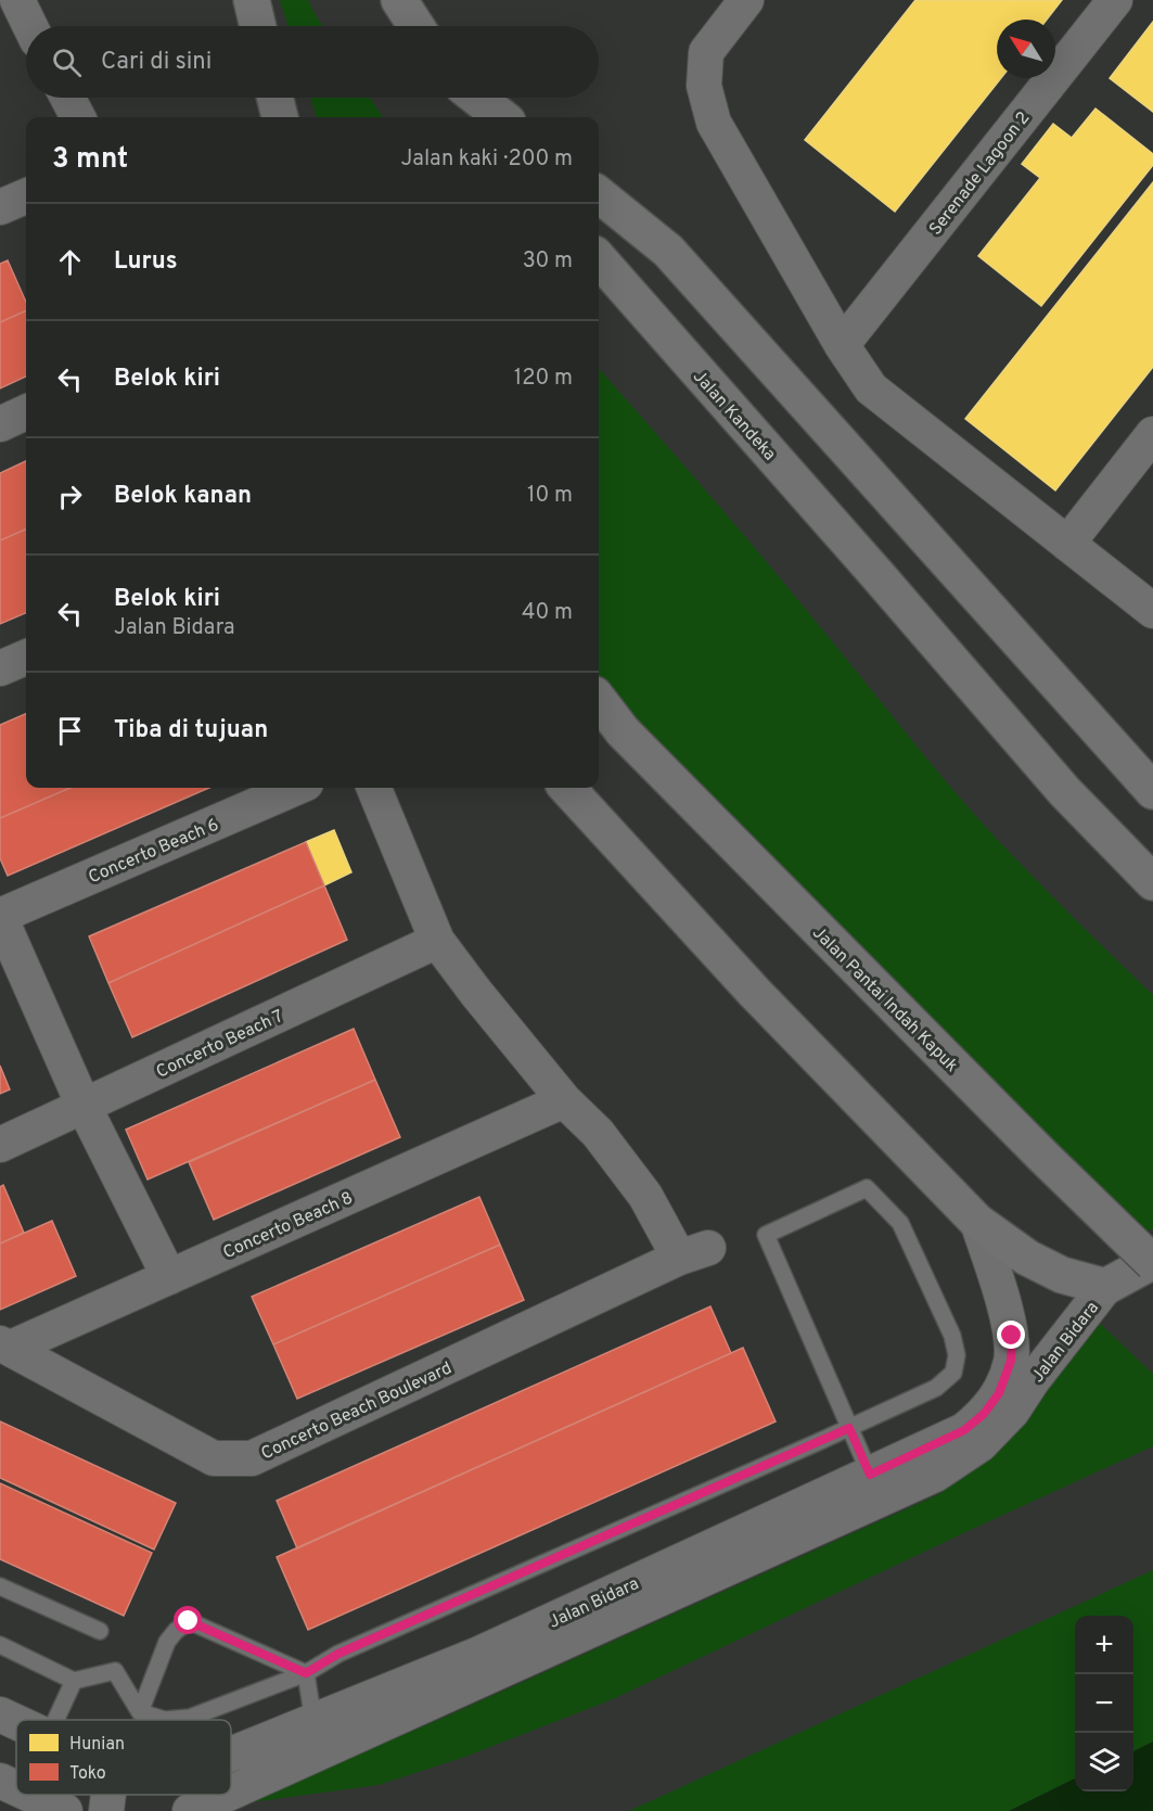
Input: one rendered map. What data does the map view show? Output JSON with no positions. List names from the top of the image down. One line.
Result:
{"streets":{"main road":["Jalan Kandeka","Jalan Pantai Indah Kapuk"],"street":["Serenade Lagoon 2","Concerto Beach 6","Concerto Beach 7","Concerto Beach 8","Jalan Bidara","Concerto Beach Boulevard"]},"crossings":[["Concerto Beach 8","Concerto Beach Boulevard"]],"legend":["Hunian","Toko"],"north":"top left","page":{"search":"Cari di sini","heading":["3 mnt","Jalan kaki · 200 m"],"list":[["Lurus","30 m"],["Belok kiri","120 m"],["Belok kanan","10 m"],["Belok kiri","Jalan Bidara","40 m"],"Tiba di tujuan"],"map_buttons":["+","−"]}}
